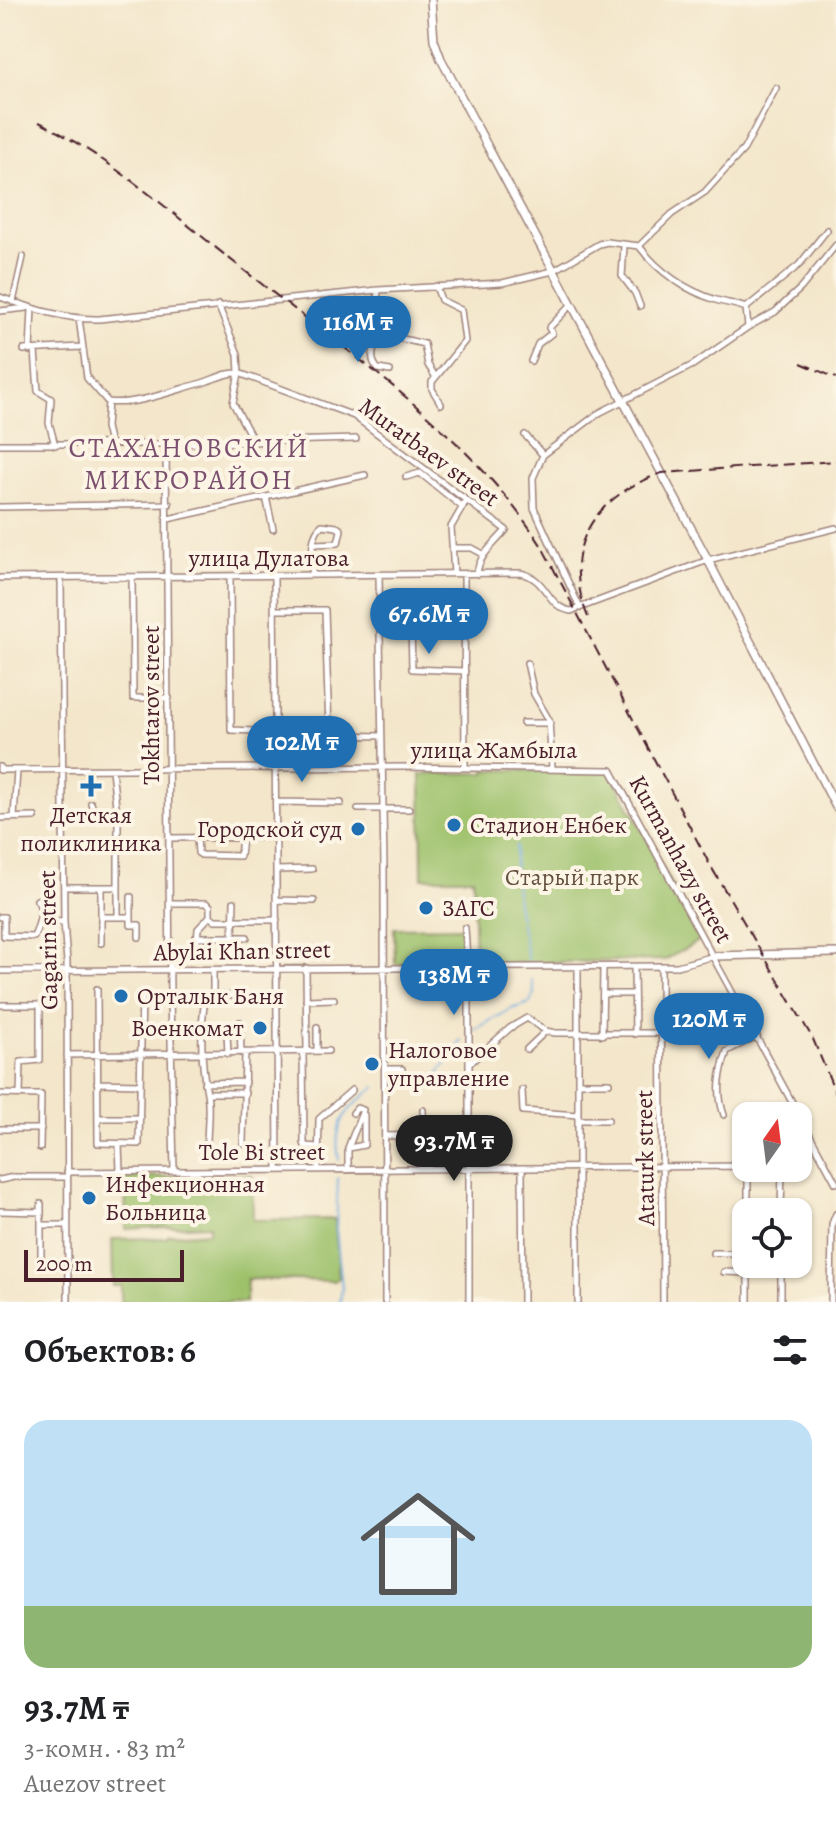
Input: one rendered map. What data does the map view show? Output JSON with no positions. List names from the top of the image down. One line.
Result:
{"streets":{"street":["Muratbaev street","улица Дулатова","Tokhtarov street","улица Жамбыла","Kurmanhazy street","Gagarin street","Abylai Khan street","Tole Bi street","Ataturk street"]},"crossings":[["улица Дулатова","Tokhtarov street"],["улица Дулатова","Gagarin street"],["Tokhtarov street","улица Жамбыла"],["Tokhtarov street","Abylai Khan street"],["Tokhtarov street","Tole Bi street"],["улица Жамбыла","Kurmanhazy street"],["улица Жамбыла","Gagarin street"],["Kurmanhazy street","Abylai Khan street"],["Gagarin street","Abylai Khan street"],["Gagarin street","Tole Bi street"],["Abylai Khan street","Ataturk street"],["Tole Bi street","Ataturk street"]],"districts":["СТАХАНОВСКИЙ МИКРОРАЙОН"],"parks":["Старый парк"],"places":{"health":["Детская поликлиника"],"other":["Стадион Енбек","Городской суд","ЗАГС","Орталык Баня","Военкомат","Налоговое управление","Инфекционная Больница"]},"scale_bar":"200 m","north":"top","page":{"price":["116M ₸","67.6M ₸","102M ₸","138M ₸","120M ₸","93.7M ₸"],"scale":"200 m","heading":"Объектов: 6","list":[{"name":"93.7M ₸","note":"3-комн. · 83 m² · Auezov street"}]}}
